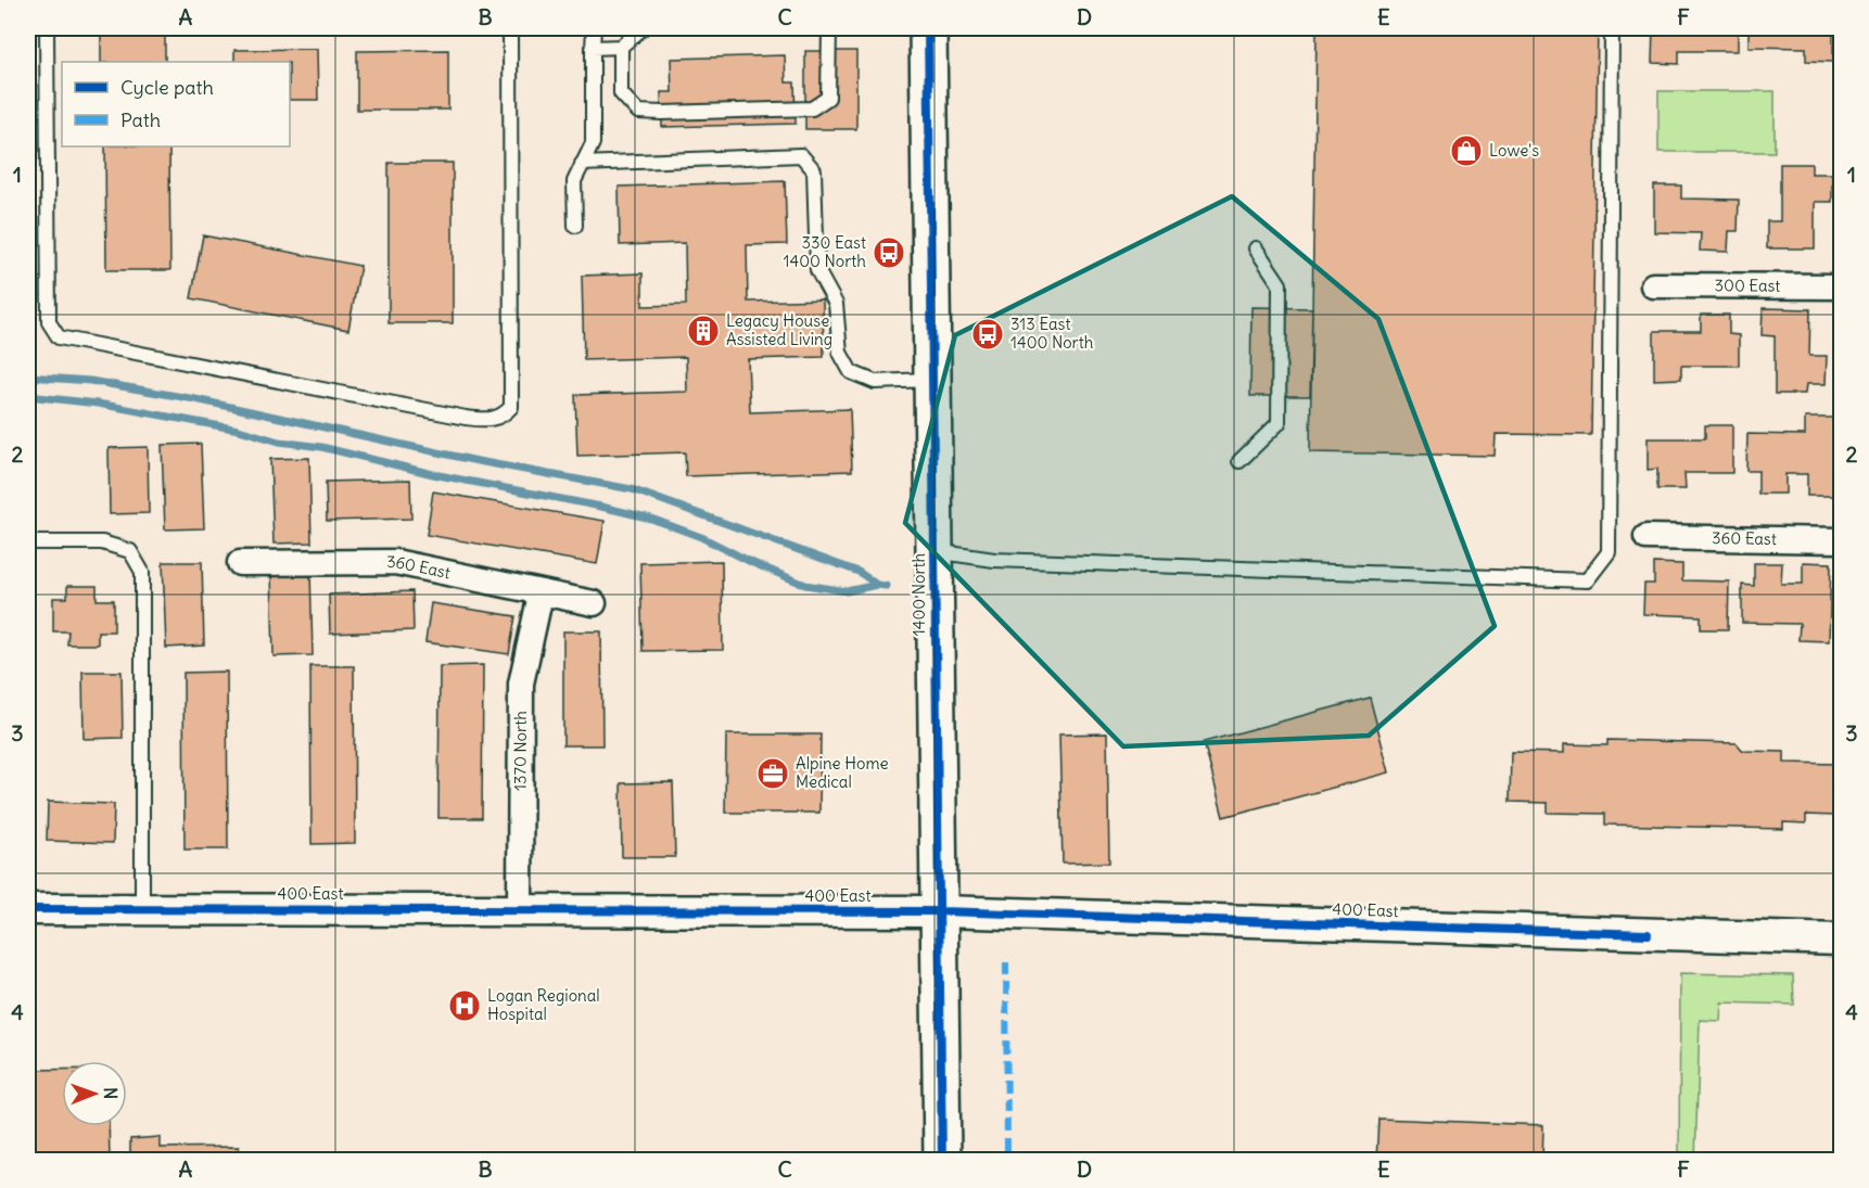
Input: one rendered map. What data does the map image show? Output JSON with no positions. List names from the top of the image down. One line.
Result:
{"streets":{"main road":["1400 North"],"street":["300 East","360 East","1370 North","400 East"]},"crossings":[["360 East","1370 North"],["1400 North","400 East"],["1370 North","400 East"]],"places":{"shop":["Lowe's"],"bus stop":["330 East 1400 North","313 East 1400 North"],"building":["Legacy House Assisted Living"],"office":["Alpine Home Medical"],"hospital":["Logan Regional Hospital"]},"legend":["Cycle path","Path"],"north":"right","grid":{"columns":["A","B","C","D","E","F"],"rows":["1","2","3","4"]}}
